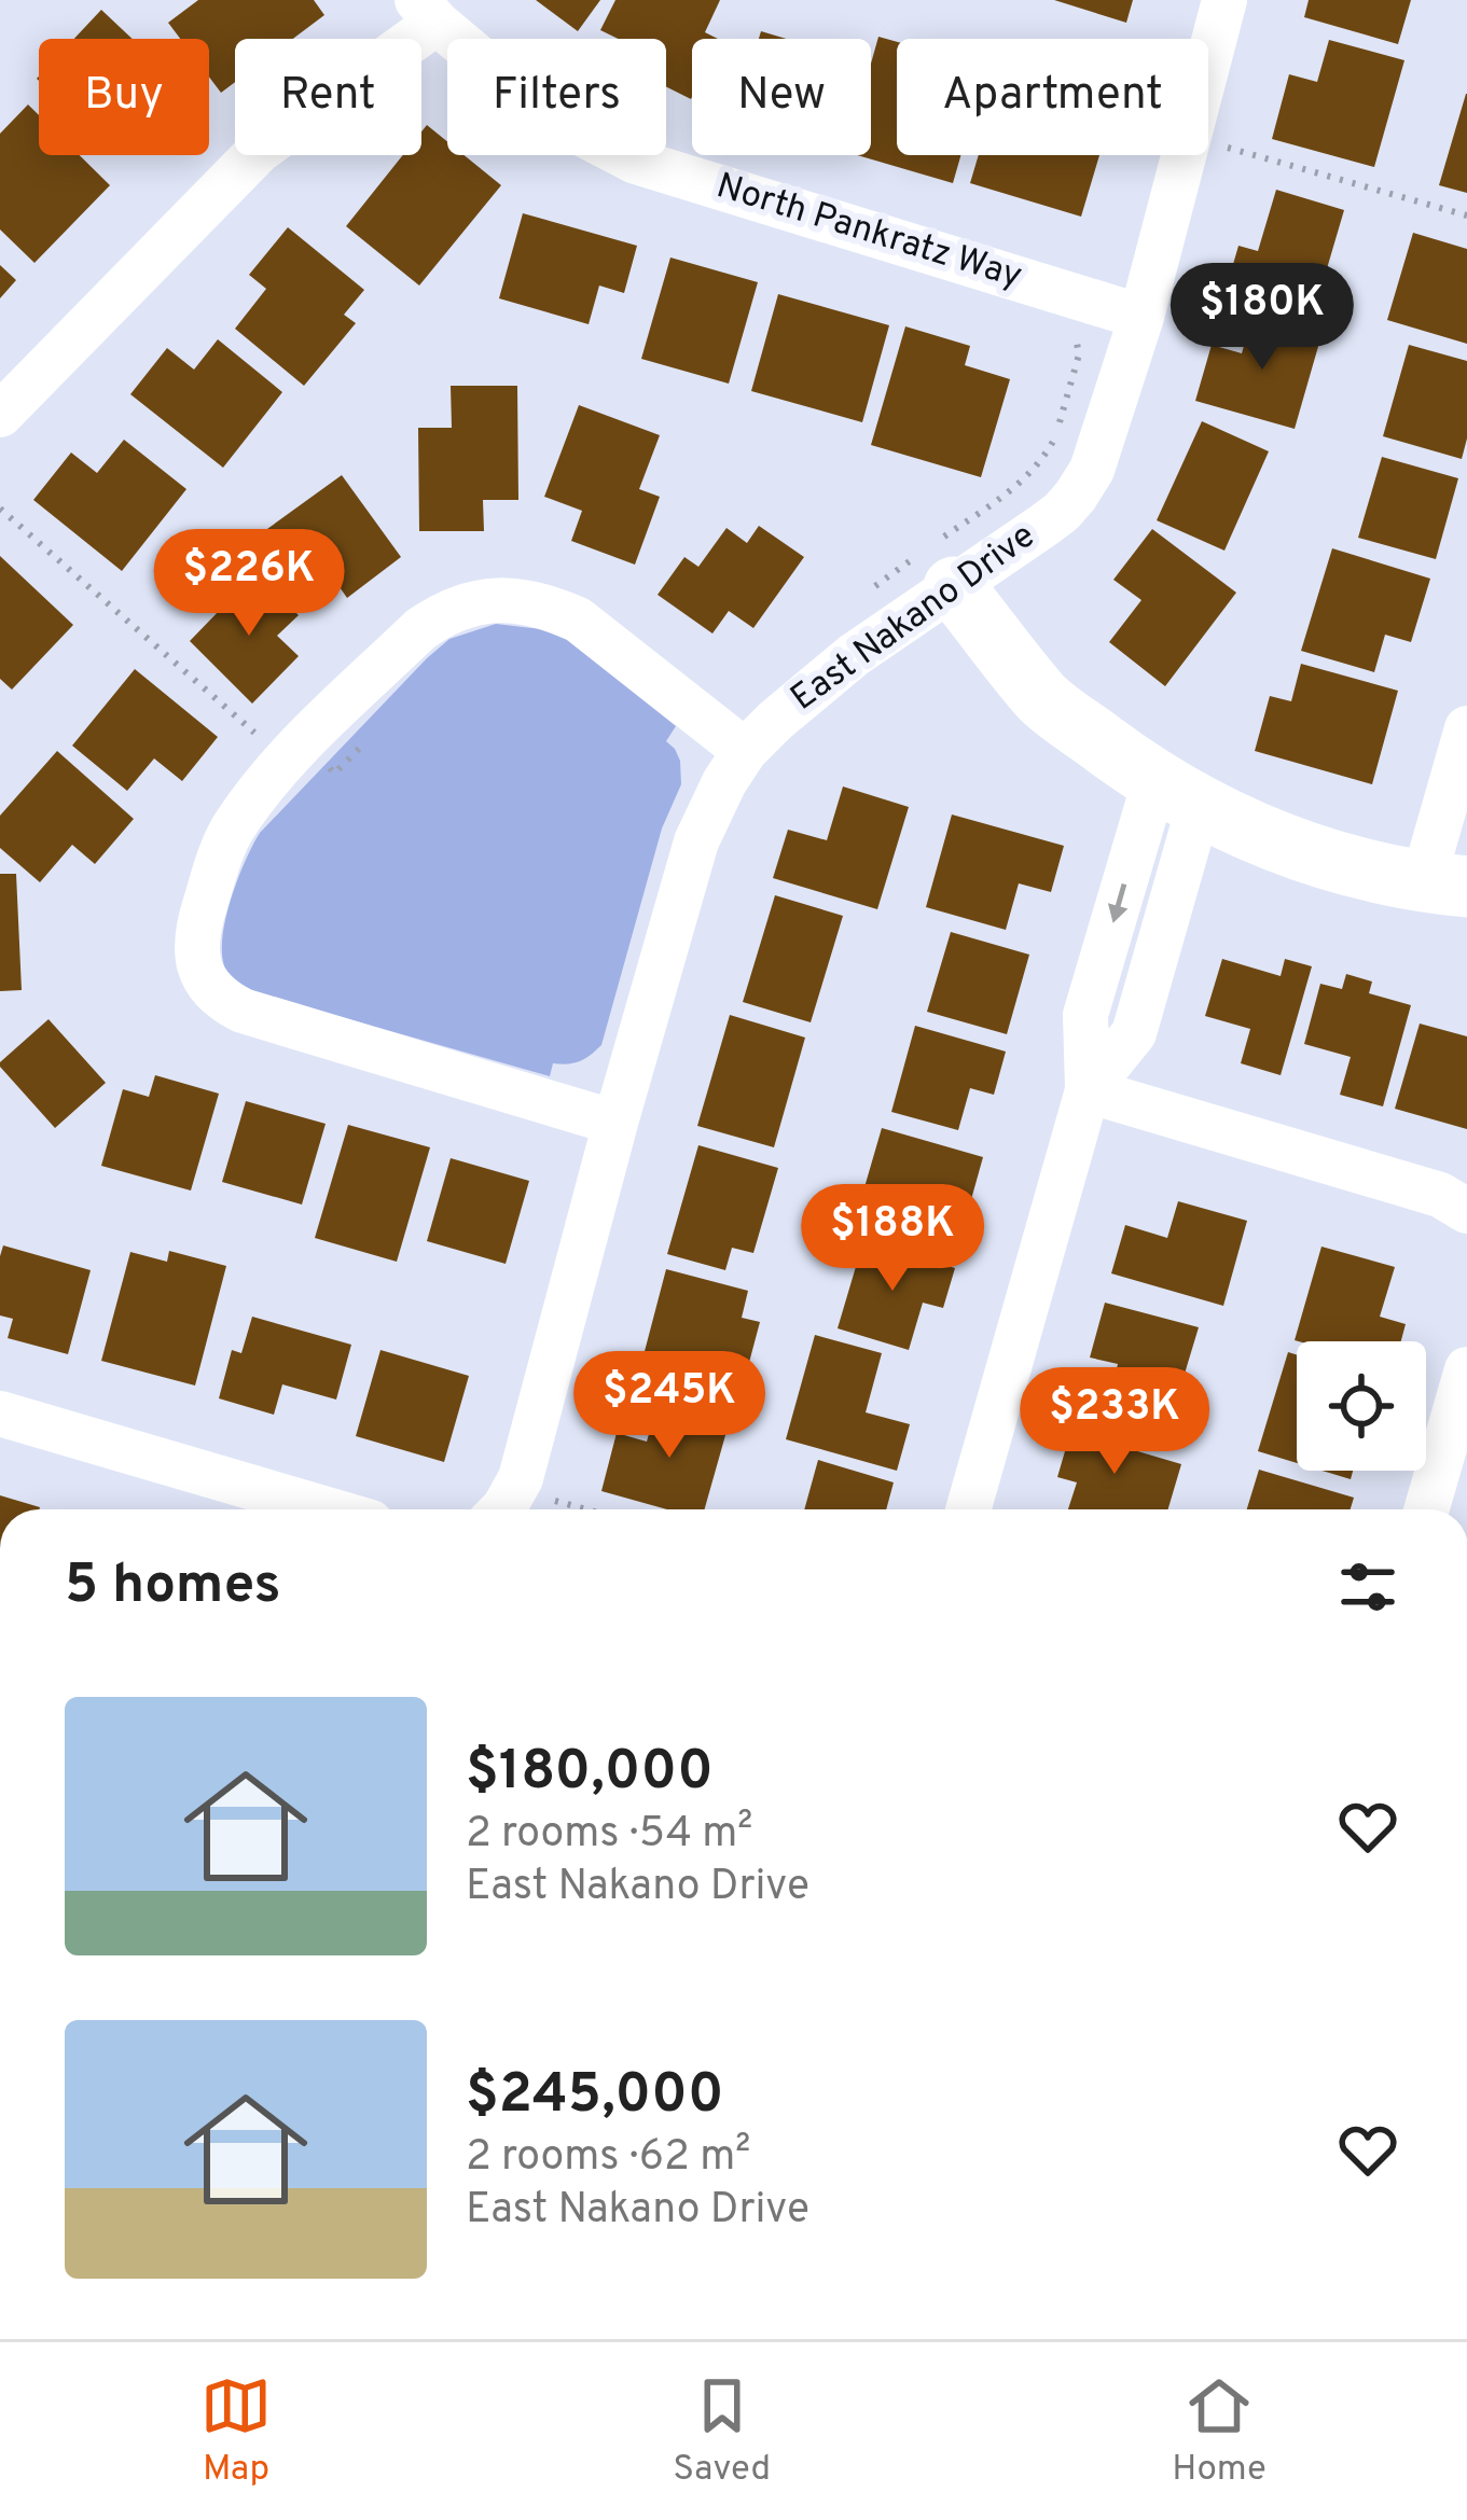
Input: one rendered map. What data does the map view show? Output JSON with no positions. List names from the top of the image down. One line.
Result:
{"streets":{"street":["North Pankratz Way","East Nakano Drive"]},"crossings":[["North Pankratz Way","East Nakano Drive"]],"page":{"chip":["Buy","Rent","Filters","New","Apartment"],"price":["$180K","$226K","$188K","$245K","$233K"],"heading":"5 homes","list":[{"name":"$180,000","note":"2 rooms · 54 m² · East Nakano Drive"},{"name":"$245,000","note":"2 rooms · 62 m² · East Nakano Drive"}],"tabs":["Map","Saved","Home"]}}
